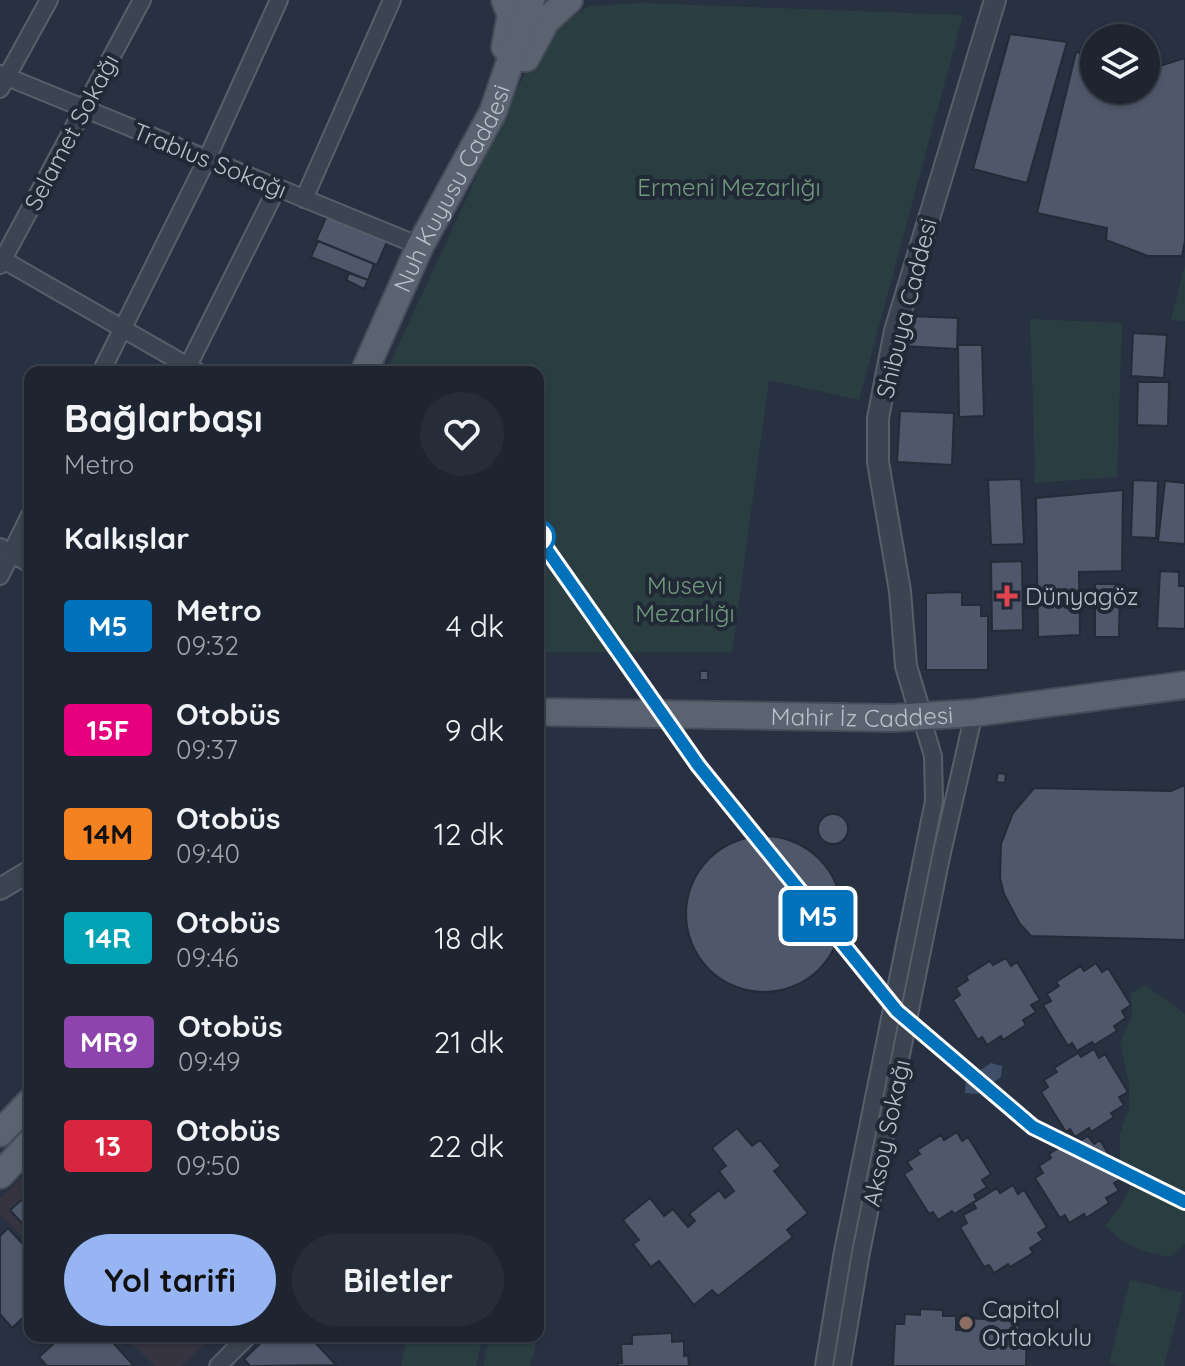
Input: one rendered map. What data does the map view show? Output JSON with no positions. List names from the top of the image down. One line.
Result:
{"streets":{"main road":["Nuh Kuyusu Caddesi","Mahir İz Caddesi"],"street":["Selamet Sokağı","Trablus Sokağı","Shibuya Caddesi","Aksoy Sokağı"]},"crossings":[["Selamet Sokağı","Trablus Sokağı"],["Trablus Sokağı","Nuh Kuyusu Caddesi"],["Shibuya Caddesi","Mahir İz Caddesi"],["Shibuya Caddesi","Aksoy Sokağı"],["Mahir İz Caddesi","Aksoy Sokağı"]],"parks":["Ermeni Mezarlığı","Musevi Mezarlığı"],"places":{"health":["Dünyagöz"],"other":["Capitol Ortaokulu"]},"lines":["metro line M5"],"page":{"on_map":"M5","heading":[["Bağlarbaşı","Metro"],"Kalkışlar"],"list":[{"mark":"M5","name":"Metro","note":"09:32","value":"4 dk"},{"mark":"15F","name":"Otobüs","note":"09:37","value":"9 dk"},{"mark":"14M","name":"Otobüs","note":"09:40","value":"12 dk"},{"mark":"14R","name":"Otobüs","note":"09:46","value":"18 dk"},{"mark":"MR9","name":"Otobüs","note":"09:49","value":"21 dk"},{"mark":"13","name":"Otobüs","note":"09:50","value":"22 dk"}],"buttons":["Yol tarifi","Biletler"]}}
